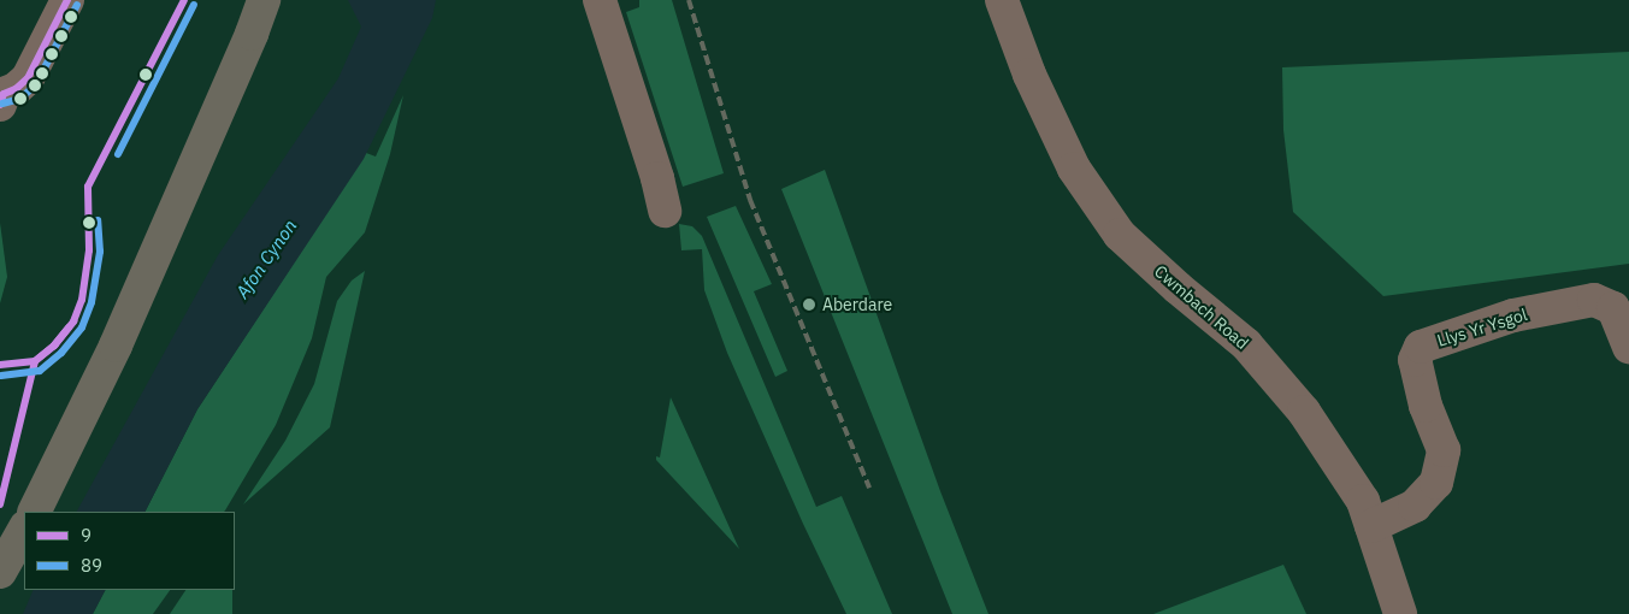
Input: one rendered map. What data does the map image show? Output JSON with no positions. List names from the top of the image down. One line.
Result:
{"streets":{"street":["Cwmbach Road","Llys Yr Ysgol"]},"crossings":[["Cwmbach Road","Llys Yr Ysgol"]],"water":["Afon Cynon"],"places":["Aberdare"],"lines":["transit line 9","transit line 89"],"legend":["9","89"]}
